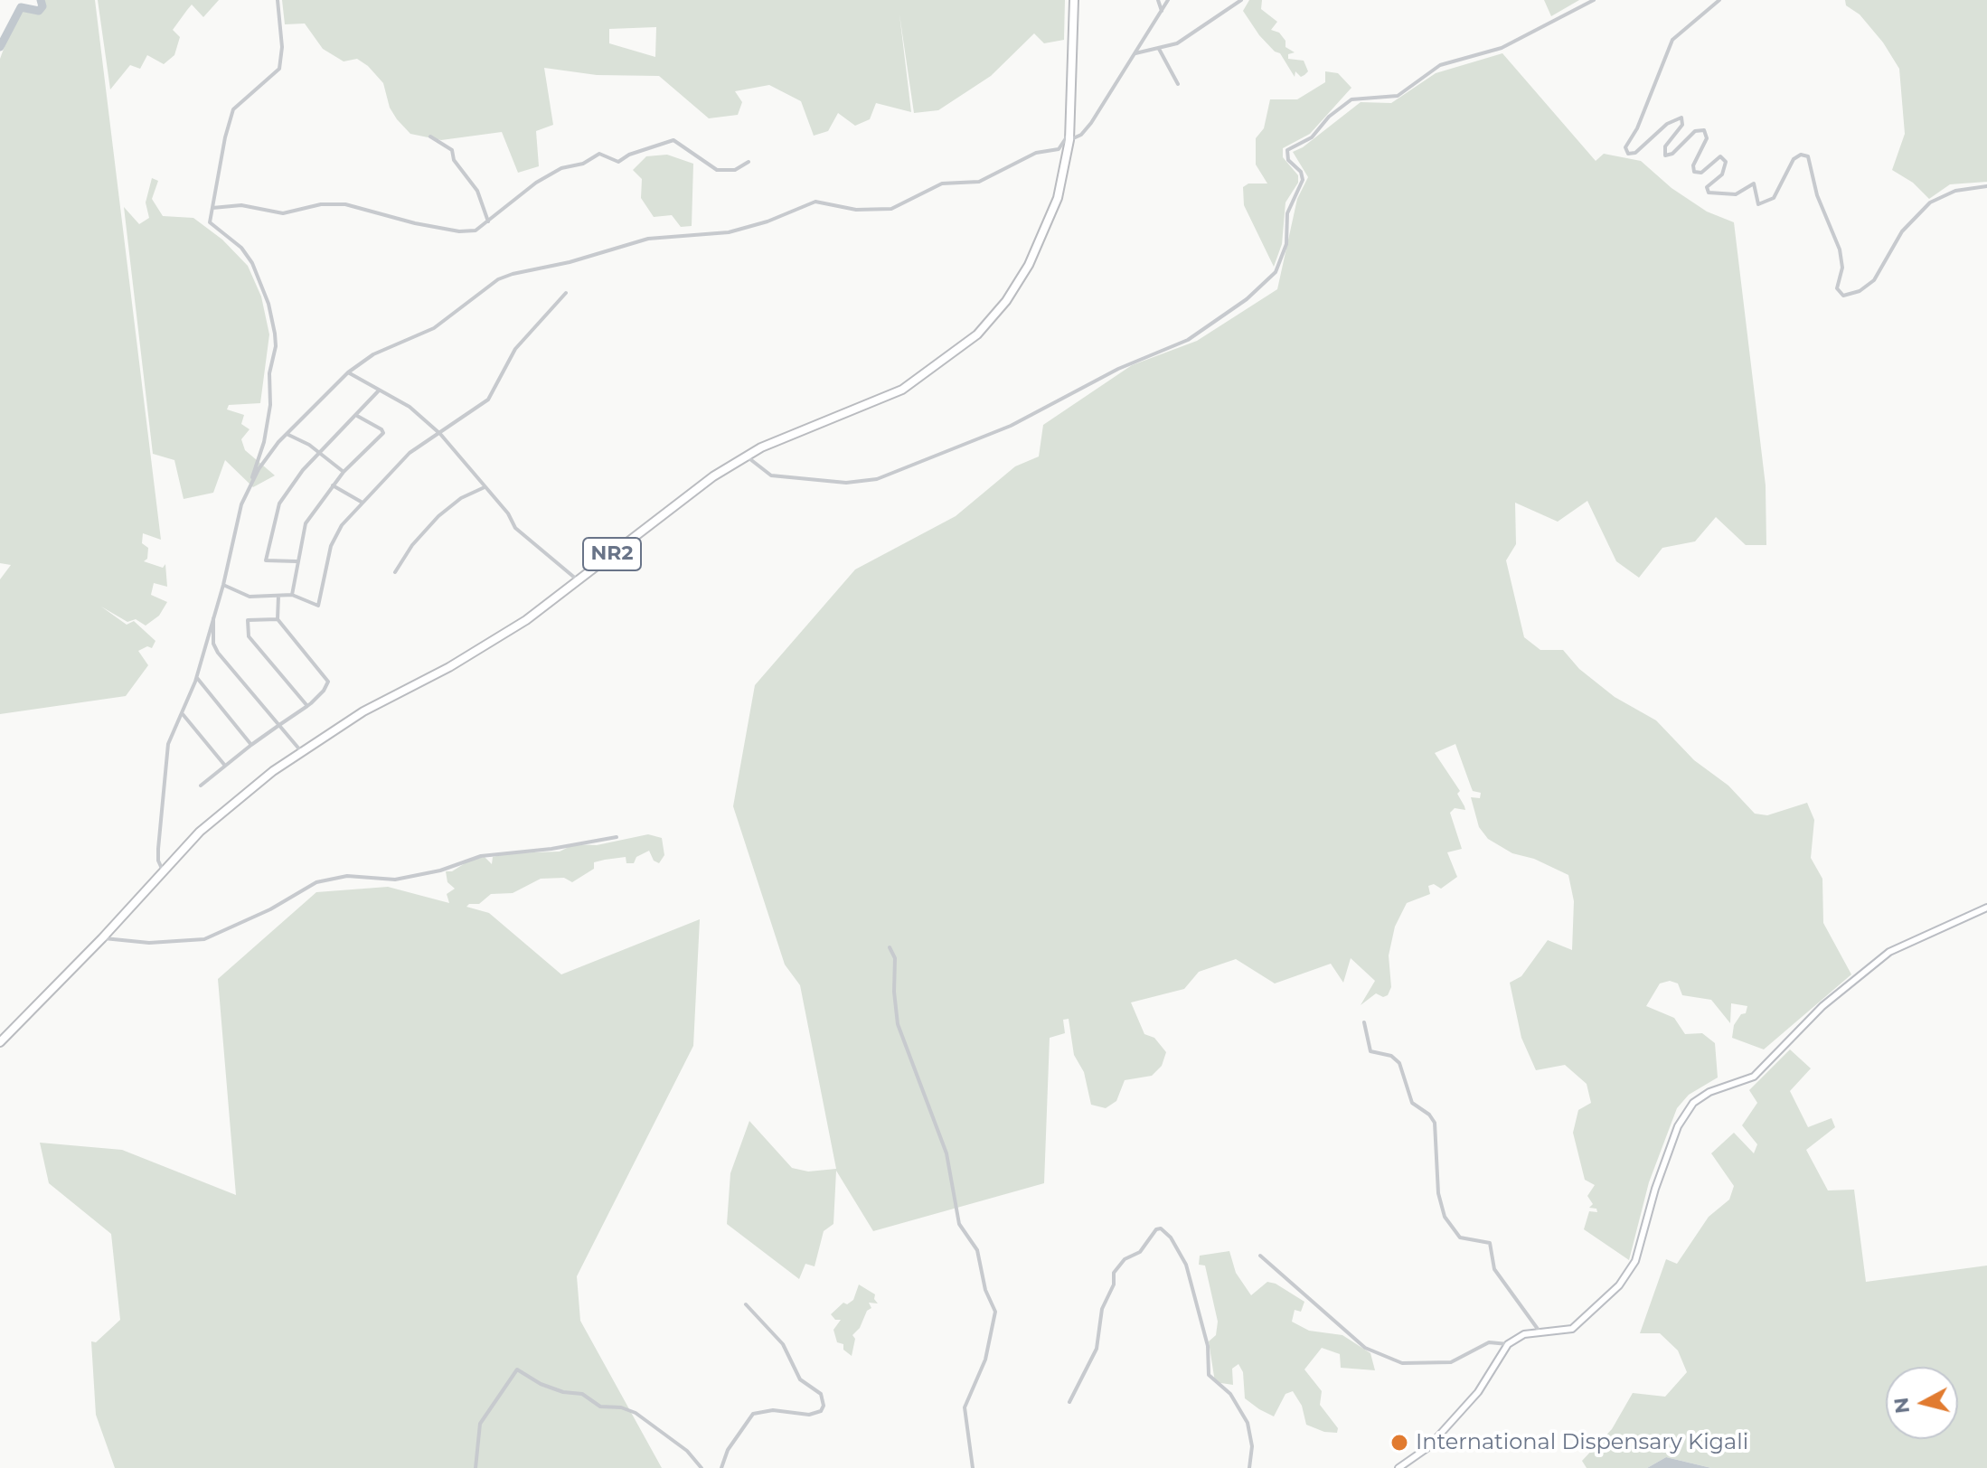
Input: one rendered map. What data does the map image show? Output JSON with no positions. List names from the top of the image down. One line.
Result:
{"streets":{"highway":["NR2"]},"places":["International Dispensary Kigali"],"north":"left"}
